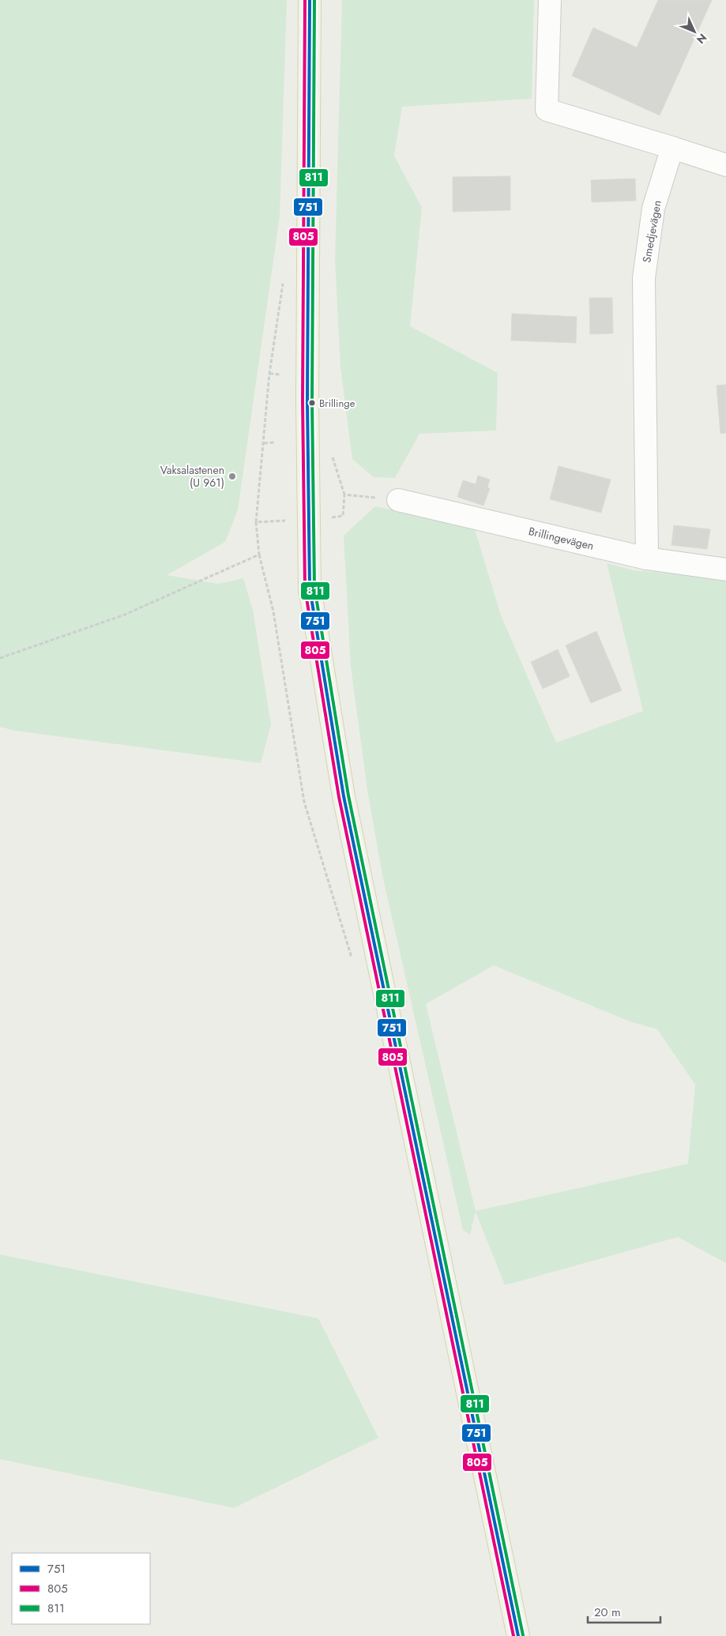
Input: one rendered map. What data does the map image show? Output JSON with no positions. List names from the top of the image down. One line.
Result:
{"streets":{"street":["Smedjevägen","Brillingevägen"]},"crossings":[["Smedjevägen","Brillingevägen"]],"places":["Brillinge","Vaksalastenen (U 961)"],"lines":["transit line 751","transit line 805","transit line 811"],"legend":["751","805","811"],"scale_bar":"20 m","north":"bottom right"}
